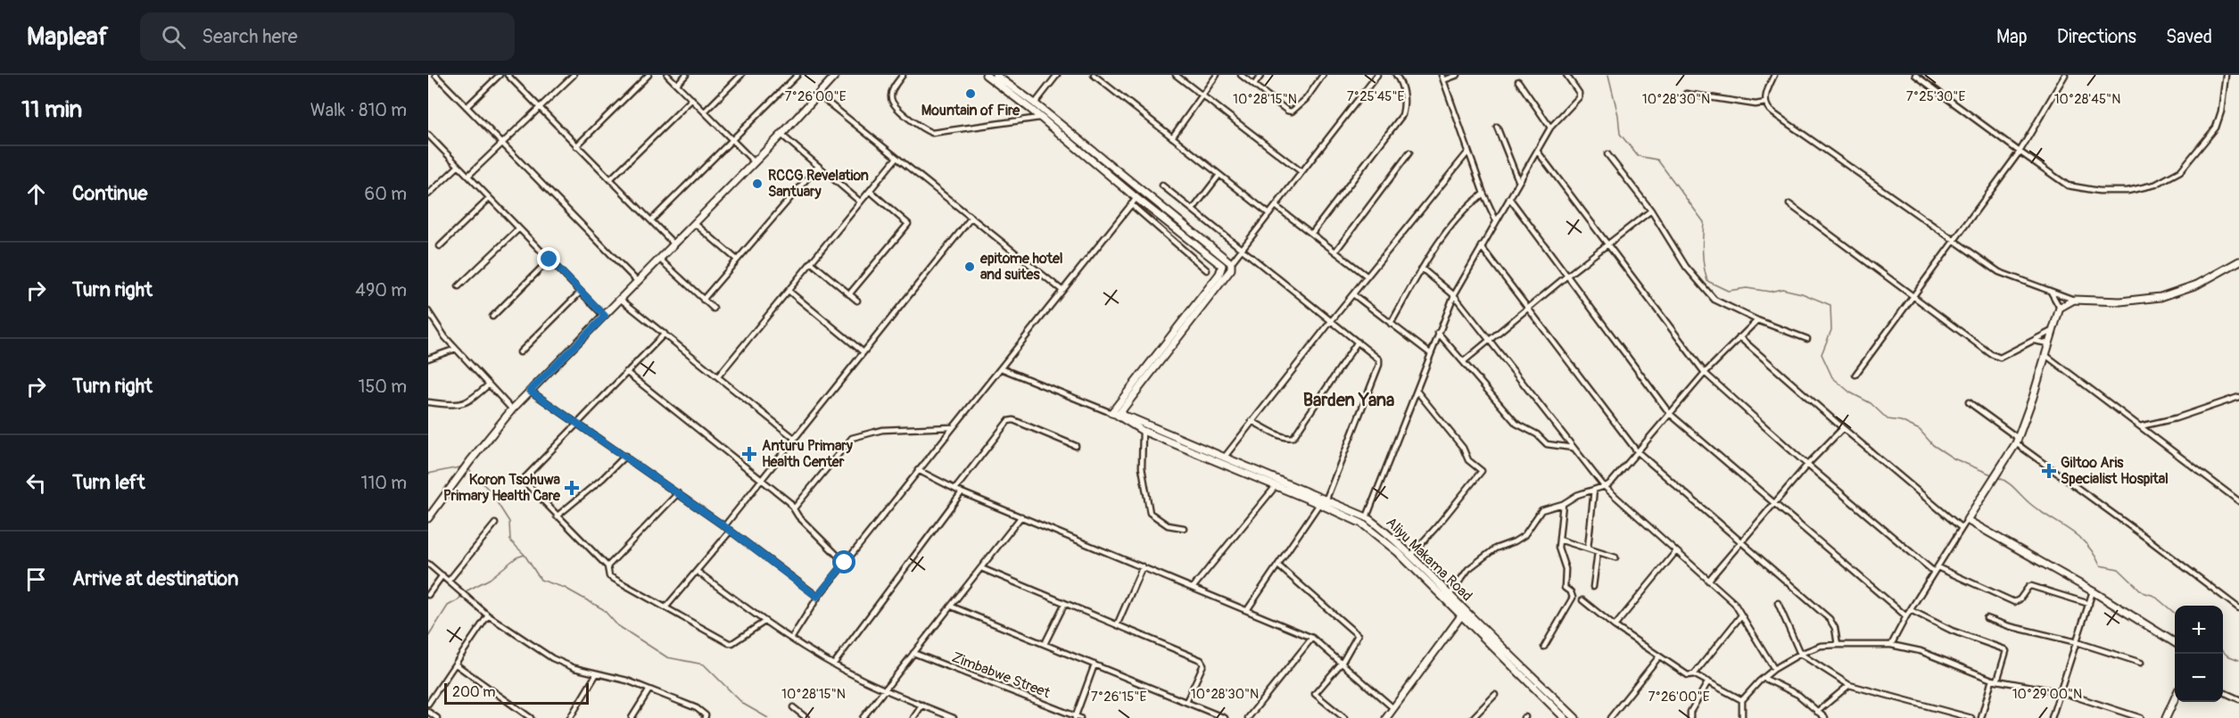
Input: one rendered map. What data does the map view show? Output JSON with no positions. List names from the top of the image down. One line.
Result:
{"streets":{"street":["Aliyu Makama Road","Zimbabwe Street"]},"districts":["Barden Yana"],"places":{"other":["Mountain of Fire","RCCG Revelation Santuary","epitome hotel and suites"],"health":["Anturu Primary Health Center","Giltoo Aris Specialist Hospital","Koron Tsohuwa Primary Health Care"]},"scale_bar":"200 m","page":{"header":"Mapleaf","search":"Search here","nav":["Map","Directions","Saved"],"heading":["11 min","Walk · 810 m"],"list":[["Continue","60 m"],["Turn right","490 m"],["Turn right","150 m"],["Turn left","110 m"],"Arrive at destination"],"map_buttons":["+","−"],"scale":"200 m"},"coordinates":["7°26'00\"E","7°25'45\"E","7°25'30\"E","10°28'15\"N","10°28'45\"N","10°28'30\"N","10°29'00\"N","7°26'15\"E"]}
